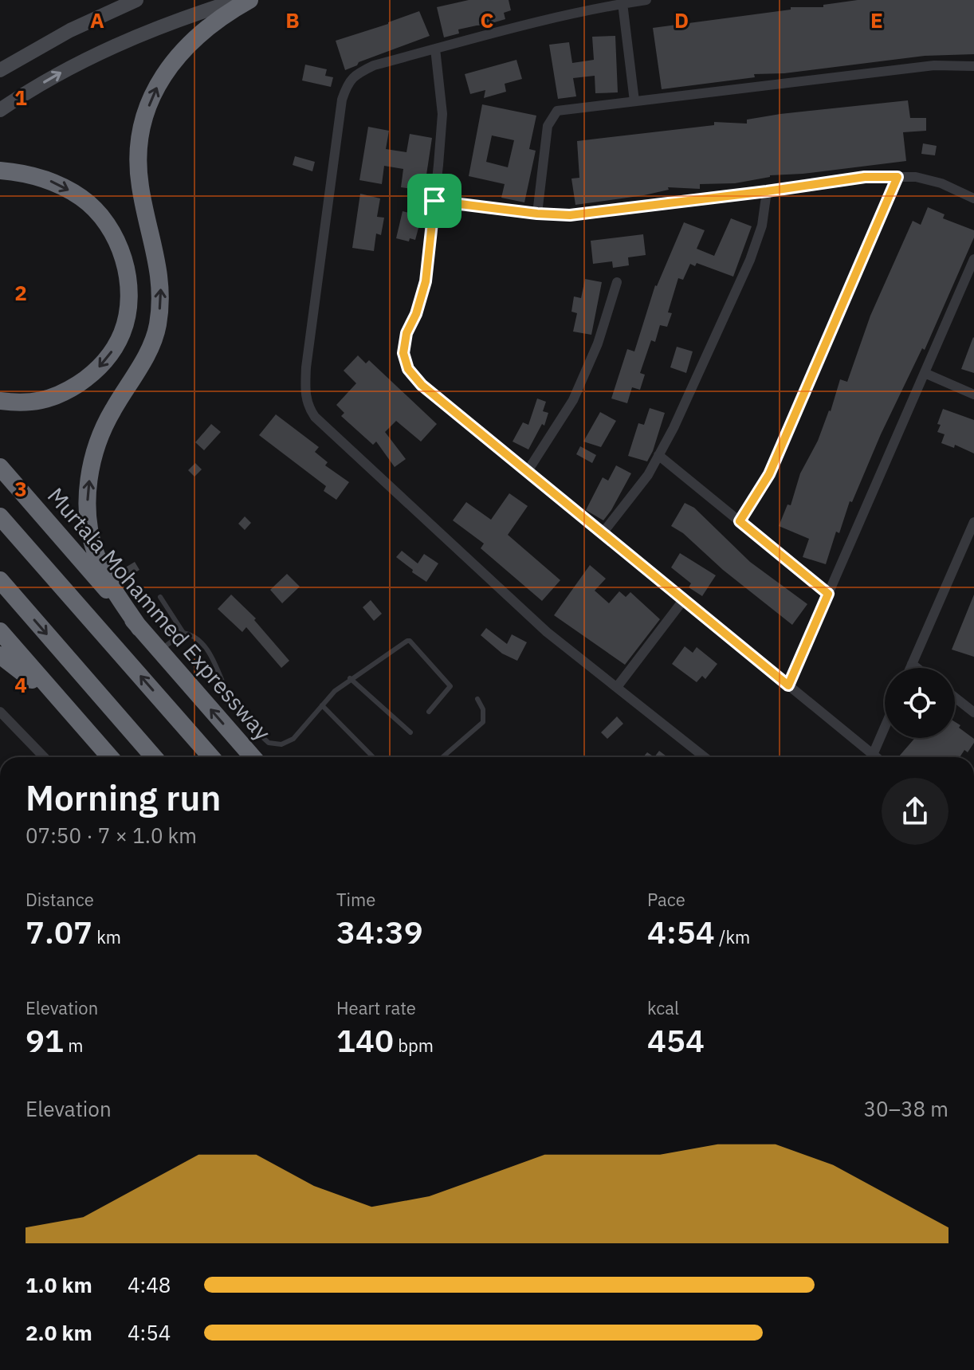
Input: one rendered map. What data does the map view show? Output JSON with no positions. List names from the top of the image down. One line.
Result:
{"streets":{"highway":["Murtala Mohammed Expressway"]},"page":{"heading":["Morning run","07:50 · 7 × 1.0 km"],"stats":[["Distance","7.07 km"],["Time","34:39"],["Pace","4:54 /km"],["Elevation","91 m"],["Heart rate","140 bpm"],["kcal","454"]],"chart":["Elevation","30–38 m"],"list":[{"name":"1.0 km","note":"4:48"},{"name":"2.0 km","note":"4:54"}]},"grid":{"columns":["A","B","C","D","E"],"rows":["1","2","3","4"]}}
